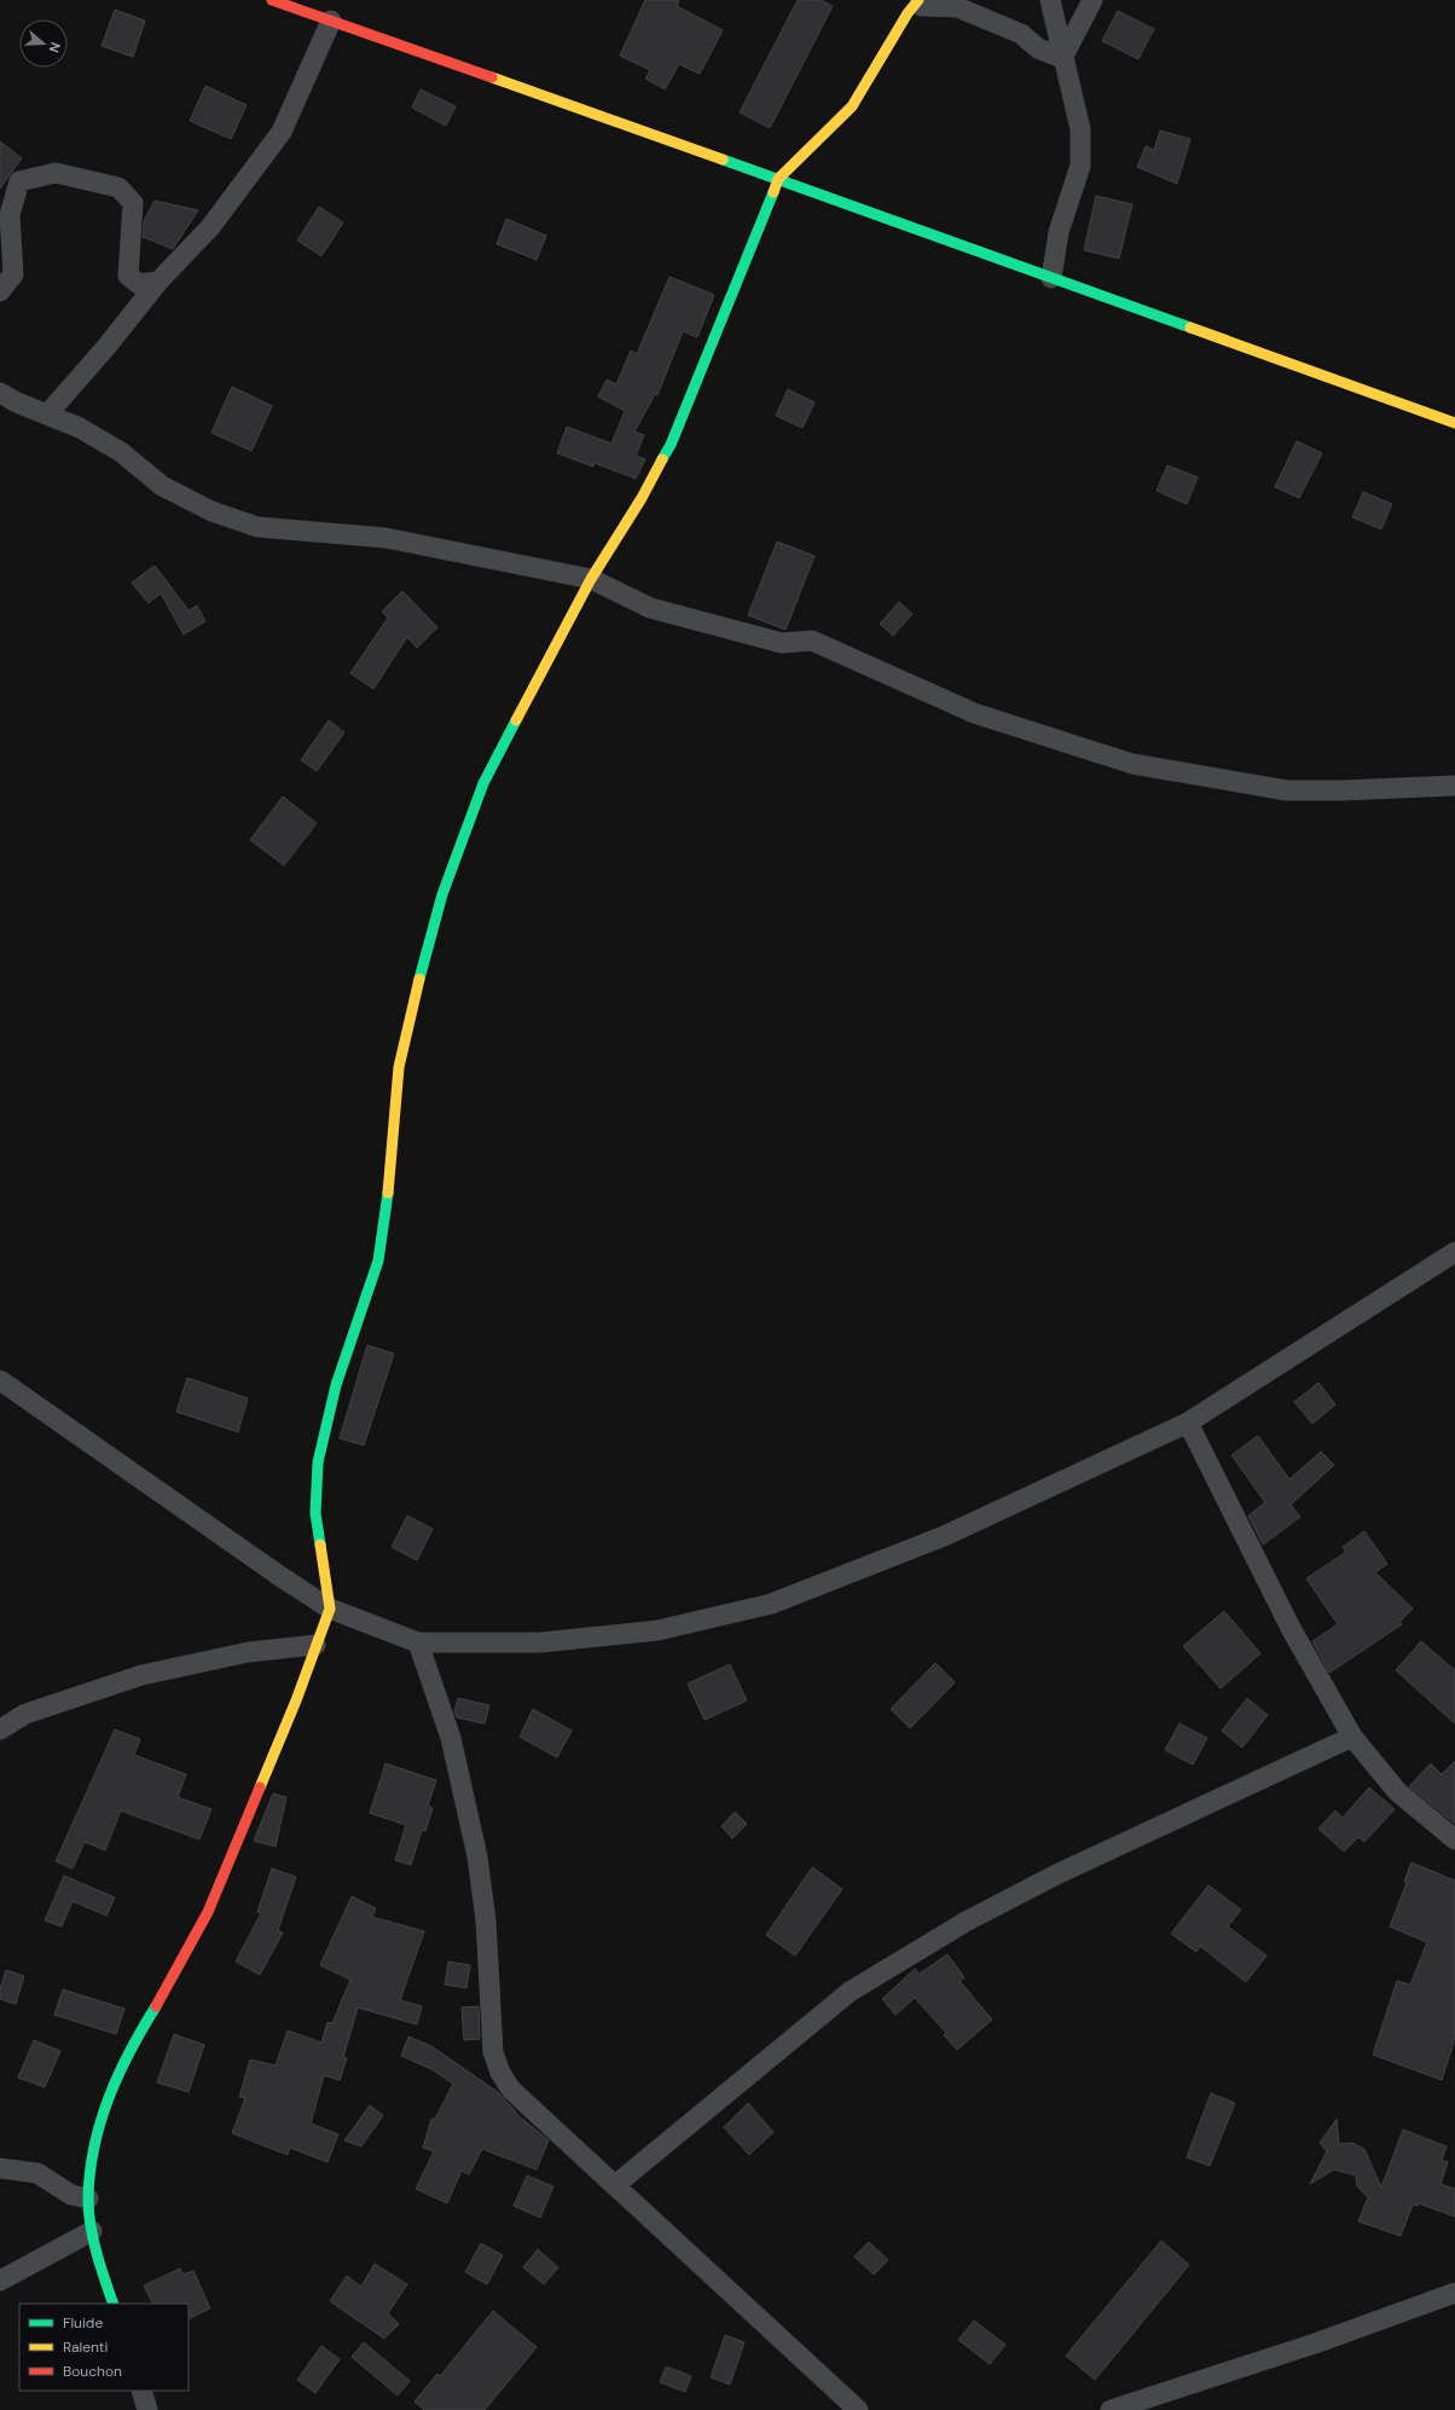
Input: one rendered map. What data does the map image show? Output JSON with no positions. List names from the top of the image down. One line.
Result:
{"legend":["Fluide","Ralenti","Bouchon"],"north":"right"}
